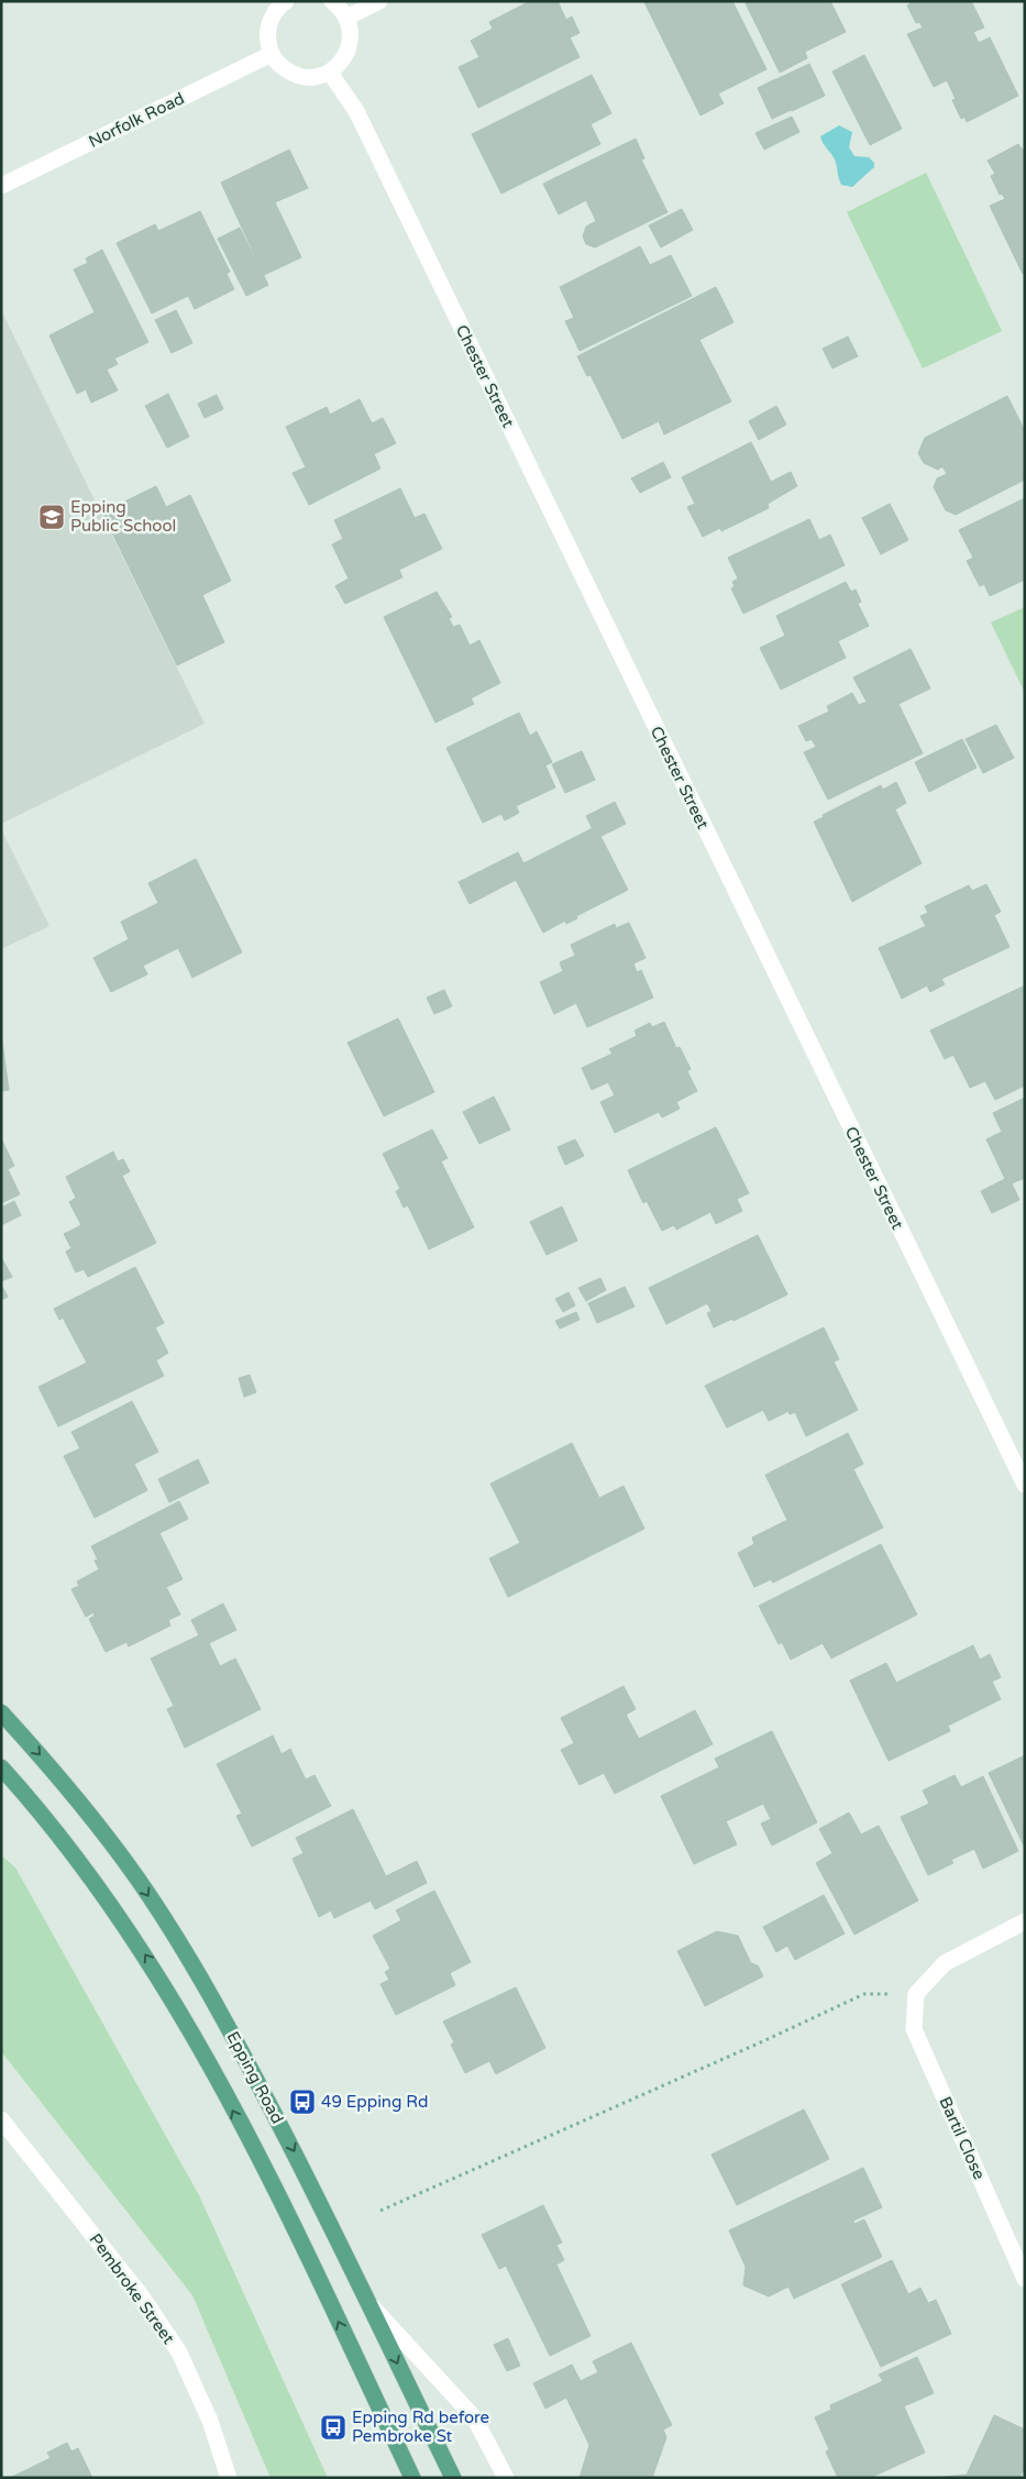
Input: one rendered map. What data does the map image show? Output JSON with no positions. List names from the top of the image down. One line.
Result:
{"streets":{"main road":["Epping Road"],"street":["Norfolk Road","Chester Street","Bartil Close","Pembroke Street"]},"places":{"school or university":["Epping Public School"],"bus stop":["49 Epping Rd","Epping Rd before Pembroke St"]}}
